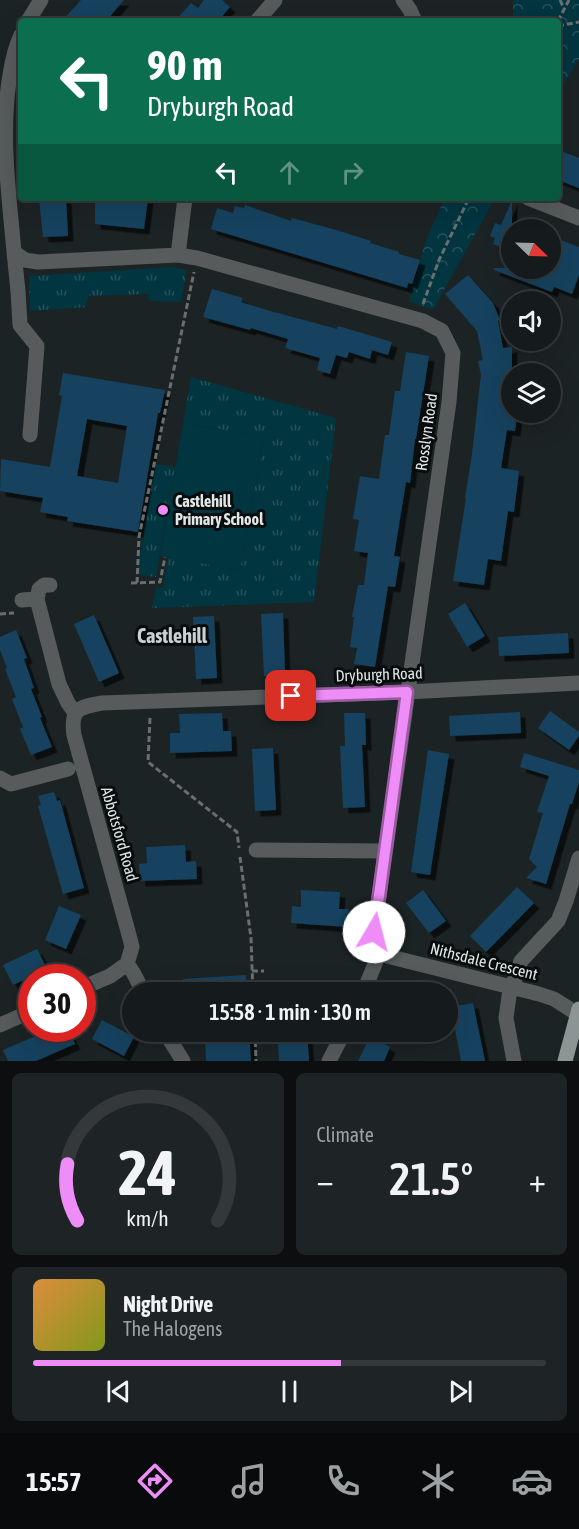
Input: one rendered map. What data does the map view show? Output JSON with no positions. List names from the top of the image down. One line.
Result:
{"streets":{"street":["Rosslyn Road","Dryburgh Road","Abbotsford Road","Nithsdale Crescent"]},"crossings":[["Rosslyn Road","Dryburgh Road"],["Rosslyn Road","Nithsdale Crescent"],["Dryburgh Road","Abbotsford Road"]],"districts":["Castlehill"],"places":["Castlehill Primary School"],"north":"bottom right","page":{"turn":["90 m","Dryburgh Road"],"limit":"30","trip":"15:58 · 1 min · 130 m","tile":"Climate","heat":["−","21.5°","+"],"song":["Night Drive","The Halogens"],"tabs":"15:57","gauge":["24","km/h"]}}
